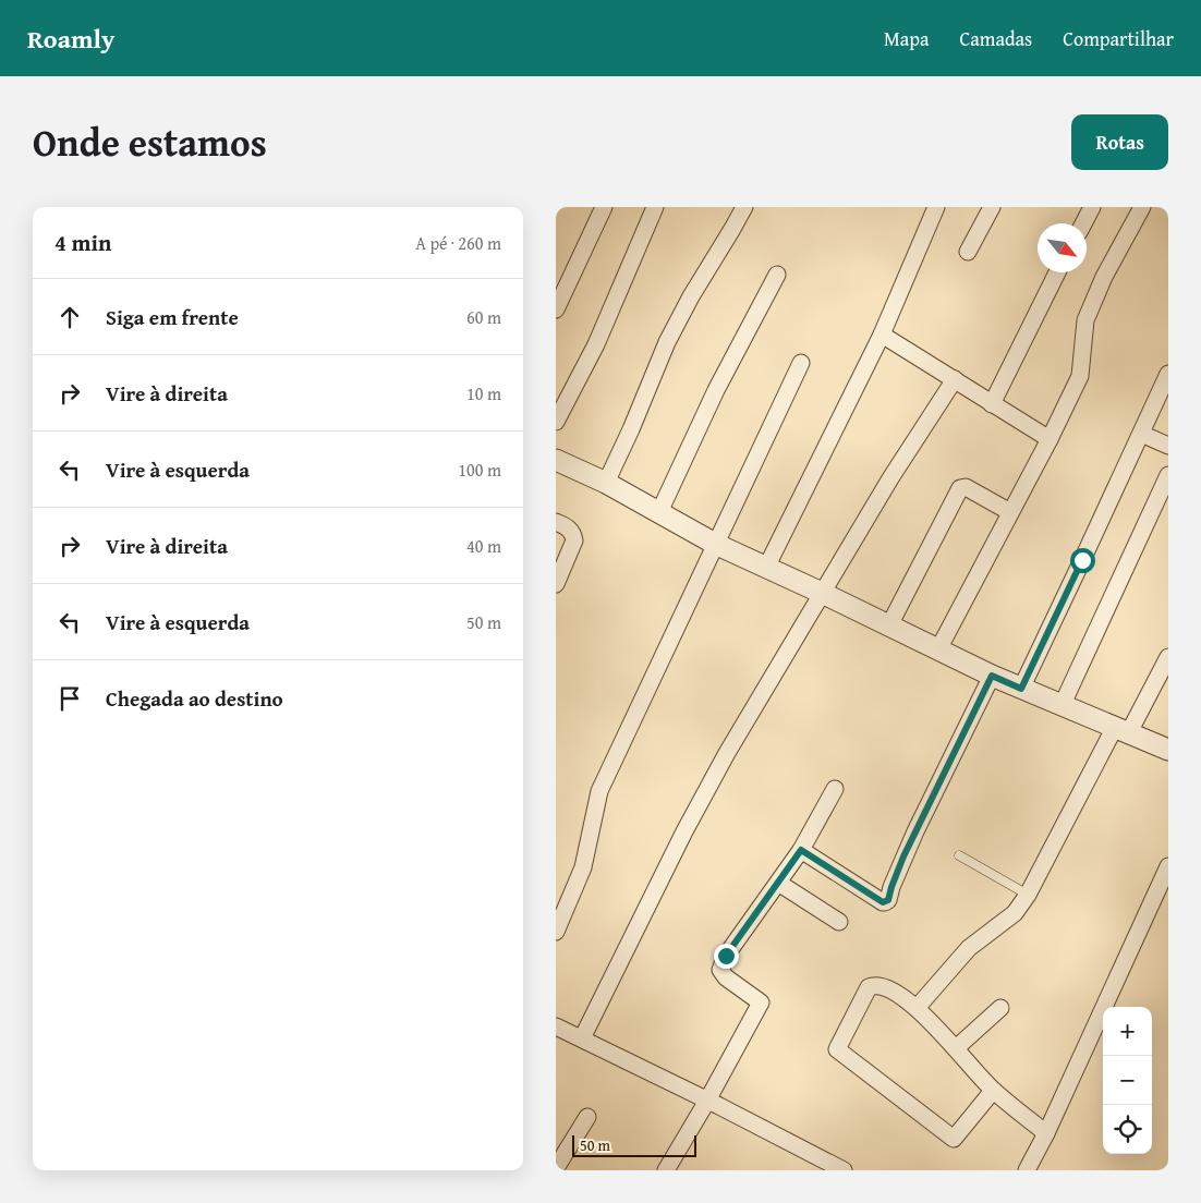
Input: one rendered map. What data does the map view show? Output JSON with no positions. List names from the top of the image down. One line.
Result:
{"scale_bar":"50 m","north":"bottom right","page":{"header":"Roamly","nav":["Mapa","Camadas","Compartilhar"],"title":"Onde estamos","buttons":"Rotas","heading":["4 min","A pé · 260 m"],"list":[["Siga em frente","60 m"],["Vire à direita","10 m"],["Vire à esquerda","100 m"],["Vire à direita","40 m"],["Vire à esquerda","50 m"],"Chegada ao destino"],"map_buttons":["+","−"],"scale":"50 m"}}
